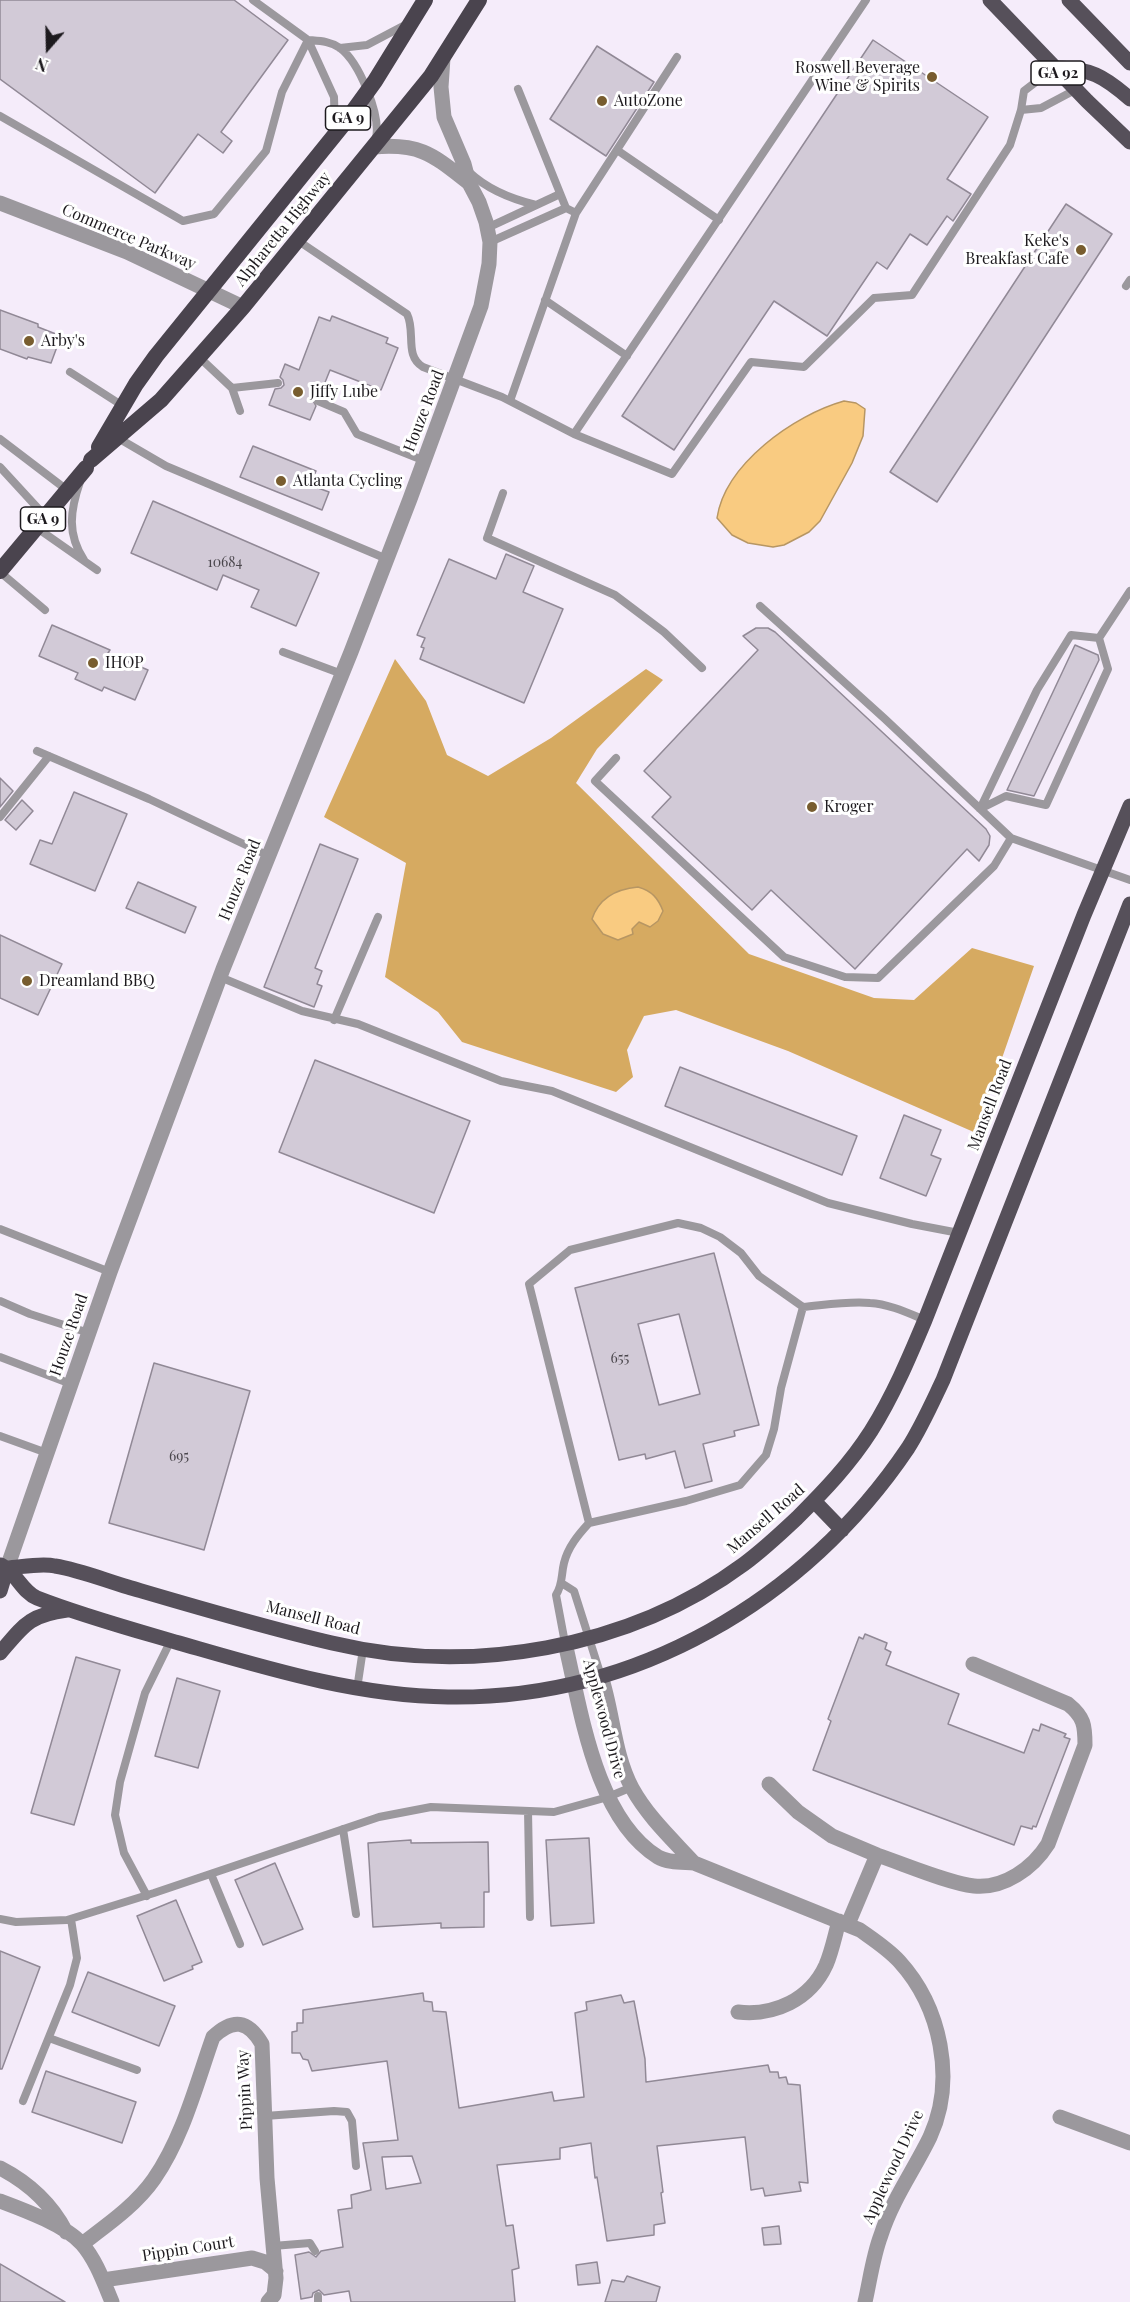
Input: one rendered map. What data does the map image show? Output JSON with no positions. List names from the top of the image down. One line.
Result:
{"streets":{"highway":["GA 9","Alpharetta Highway"],"main road":["GA 92","Houze Road","Mansell Road"],"street":["Commerce Parkway","Applewood Drive","Pippin Way","Pippin Court"]},"crossings":[["Alpharetta Highway","Commerce Parkway"],["Alpharetta Highway","Houze Road"],["Houze Road","Mansell Road"],["Mansell Road","Applewood Drive"],["Pippin Way","Pippin Court"]],"places":["Roswell Beverage Wine & Spirits","AutoZone","Keke's Breakfast Cafe","Arby's","Jiffy Lube","Atlanta Cycling","IHOP","Kroger","Dreamland BBQ"],"house_numbers":["10684","655","695"],"north":"bottom"}
